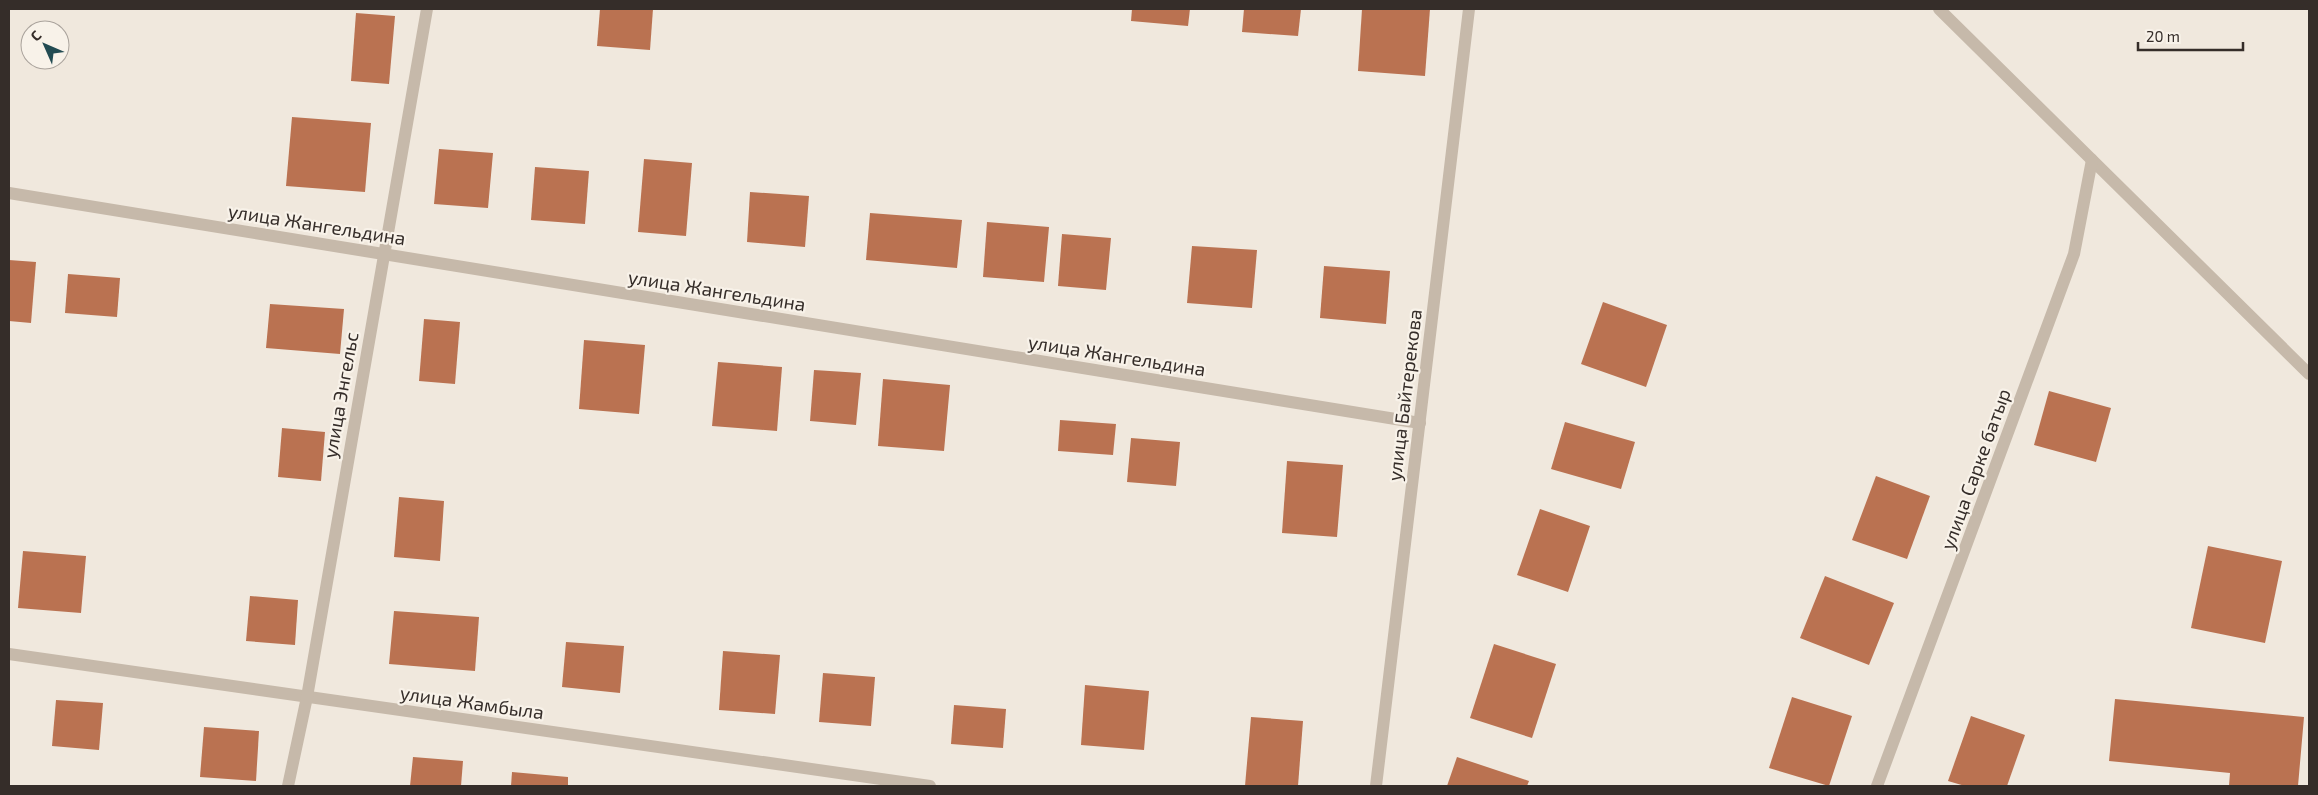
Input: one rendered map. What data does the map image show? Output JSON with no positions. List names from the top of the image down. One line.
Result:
{"streets":{"street":["улица Жангельдина","улица Энгельс","улица Байтерекова","улица Сарке батыр","улица Жамбыла"]},"crossings":[["улица Жангельдина","улица Энгельс"],["улица Жангельдина","улица Байтерекова"],["улица Энгельс","улица Жамбыла"]],"scale_bar":"20 m","north":"top left"}
